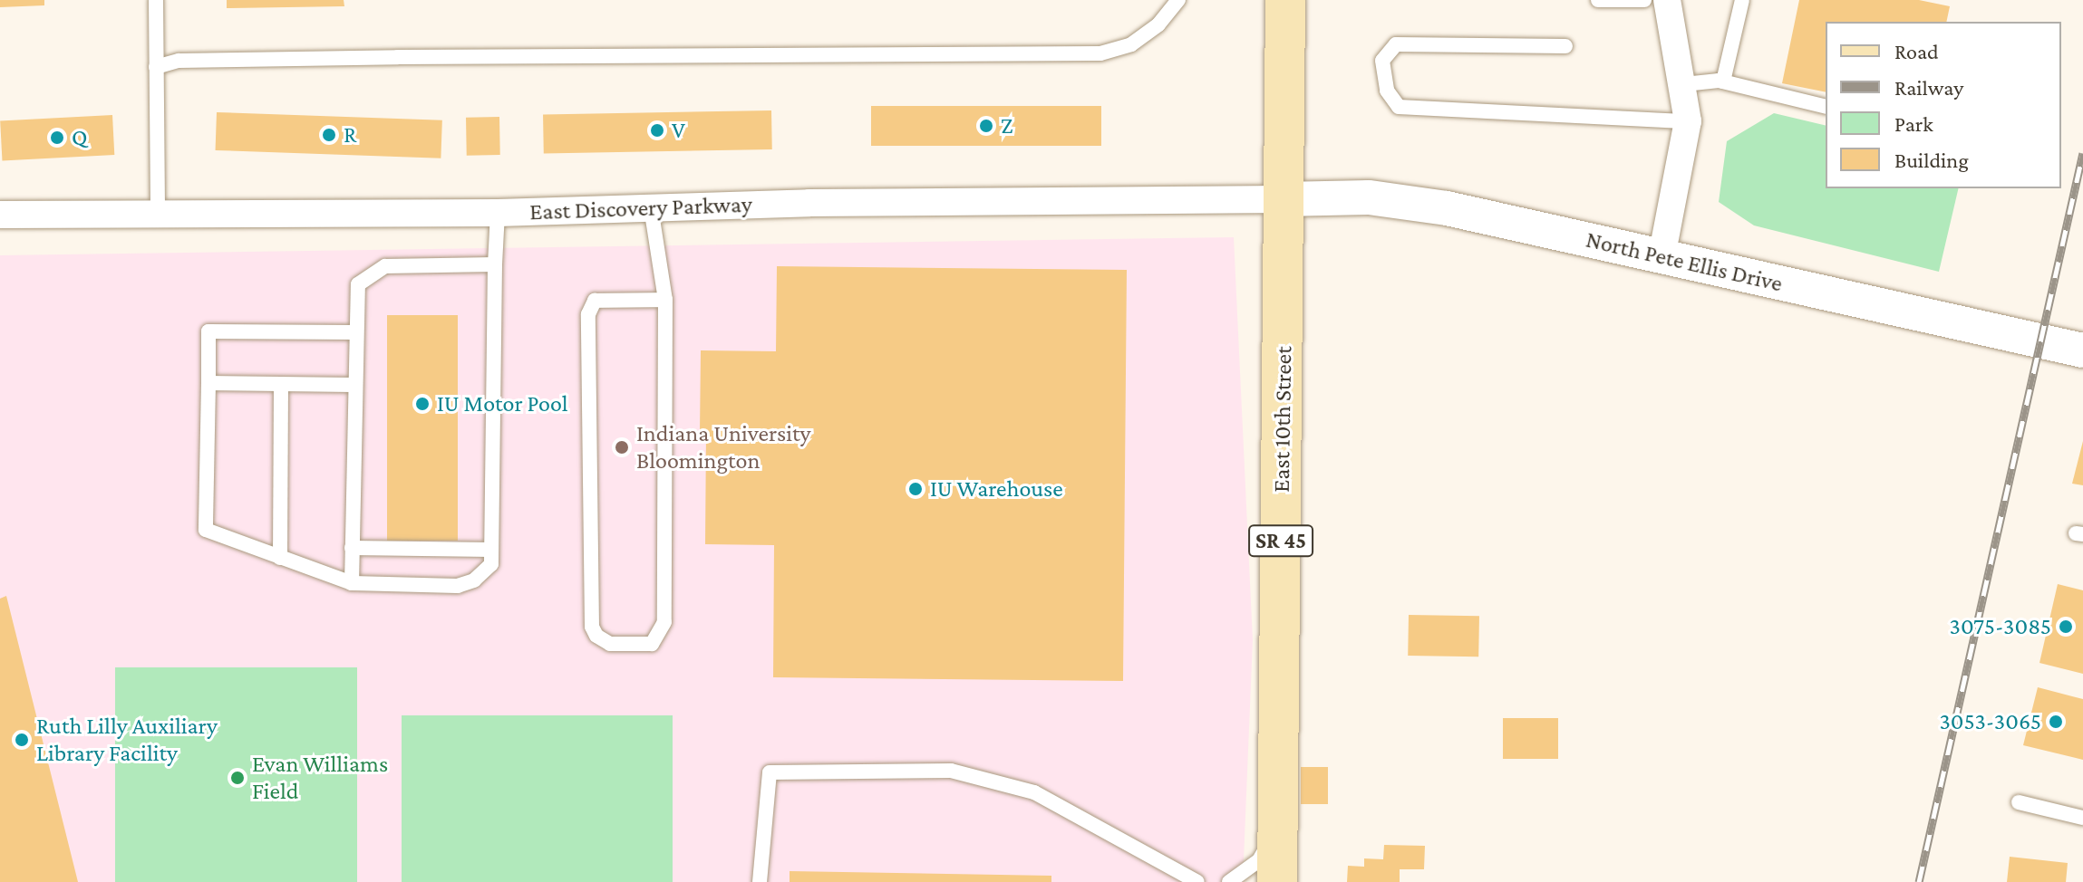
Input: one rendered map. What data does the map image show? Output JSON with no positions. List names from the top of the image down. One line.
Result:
{"streets":{"main road":["East 10th Street","SR 45"],"street":["East Discovery Parkway","North Pete Ellis Drive"]},"crossings":[["East Discovery Parkway","North Pete Ellis Drive"],["East Discovery Parkway","East 10th Street"],["North Pete Ellis Drive","East 10th Street"]],"places":["Z","V","R","Q","IU Motor Pool","Indiana University Bloomington","IU Warehouse","3075-3085","3053-3065","Ruth Lilly Auxiliary Library Facility","Evan Williams Field"],"legend":["Road","Railway","Park","Building"]}
